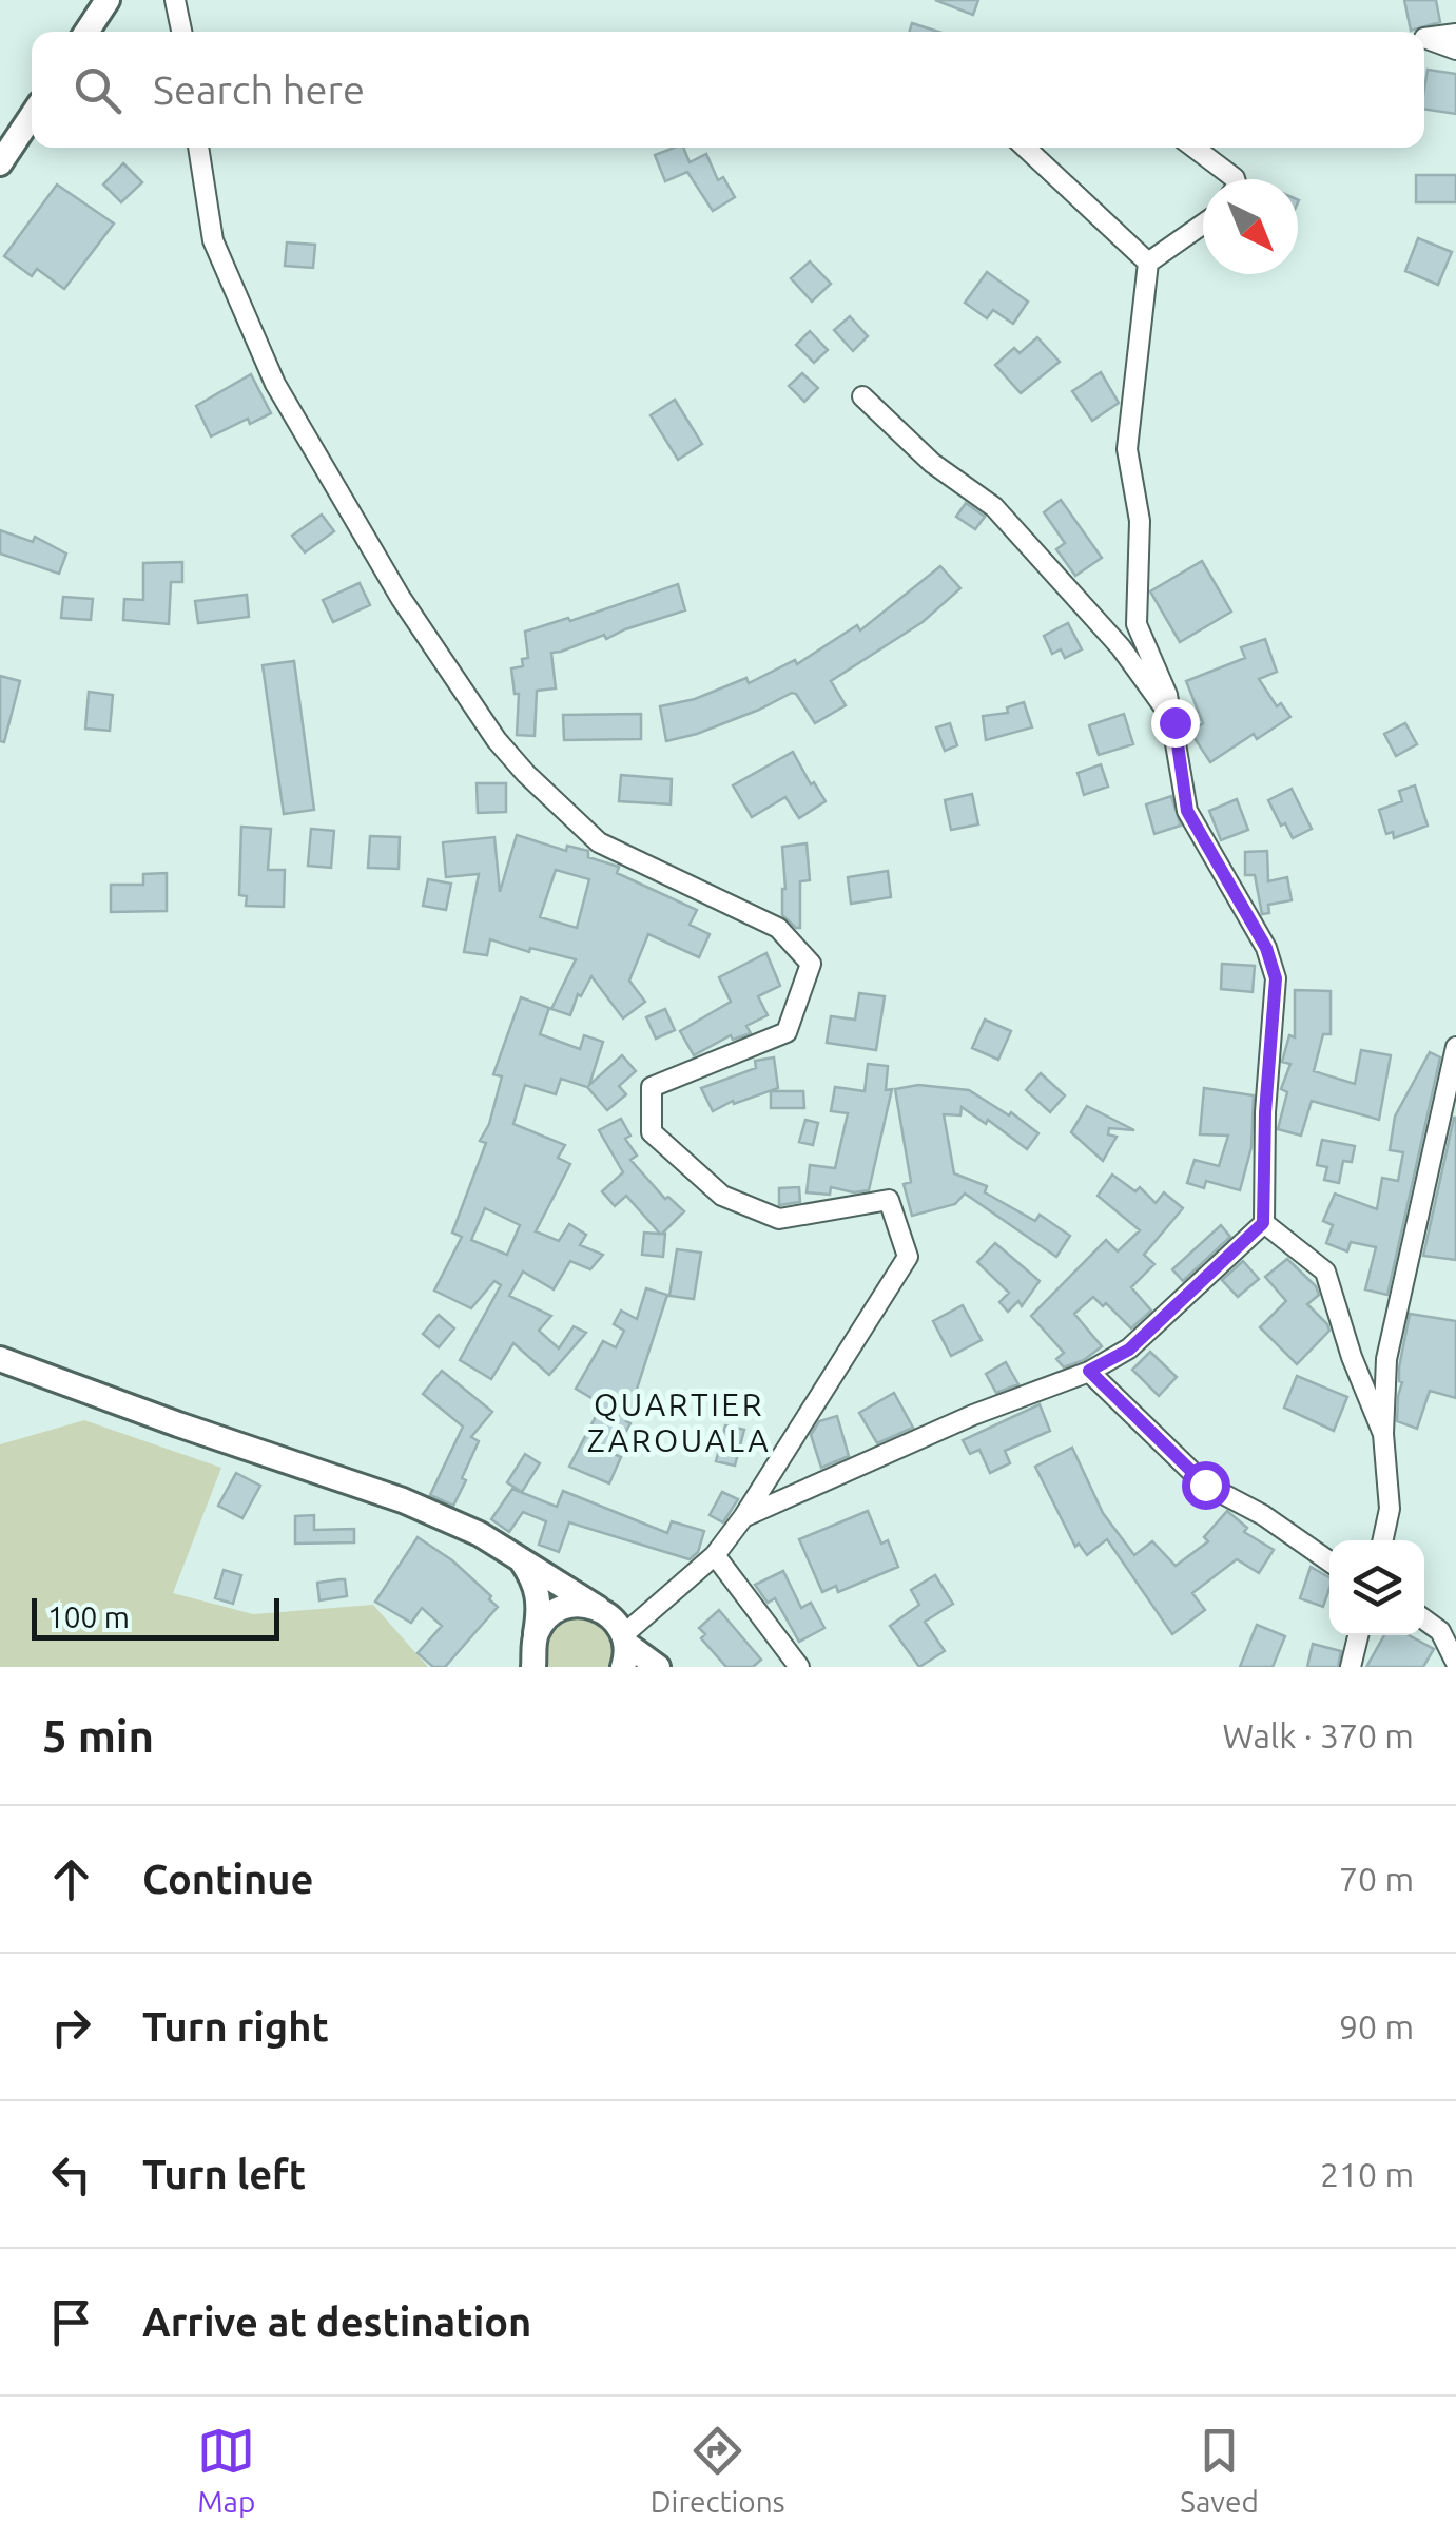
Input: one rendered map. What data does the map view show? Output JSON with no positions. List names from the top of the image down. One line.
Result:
{"districts":["QUARTIER ZAROUALA"],"scale_bar":"100 m","north":"bottom right","page":{"search":"Search here","scale":"100 m","heading":["5 min","Walk · 370 m"],"list":[["Continue","70 m"],["Turn right","90 m"],["Turn left","210 m"],"Arrive at destination"],"nav":["Map","Directions","Saved"]}}
